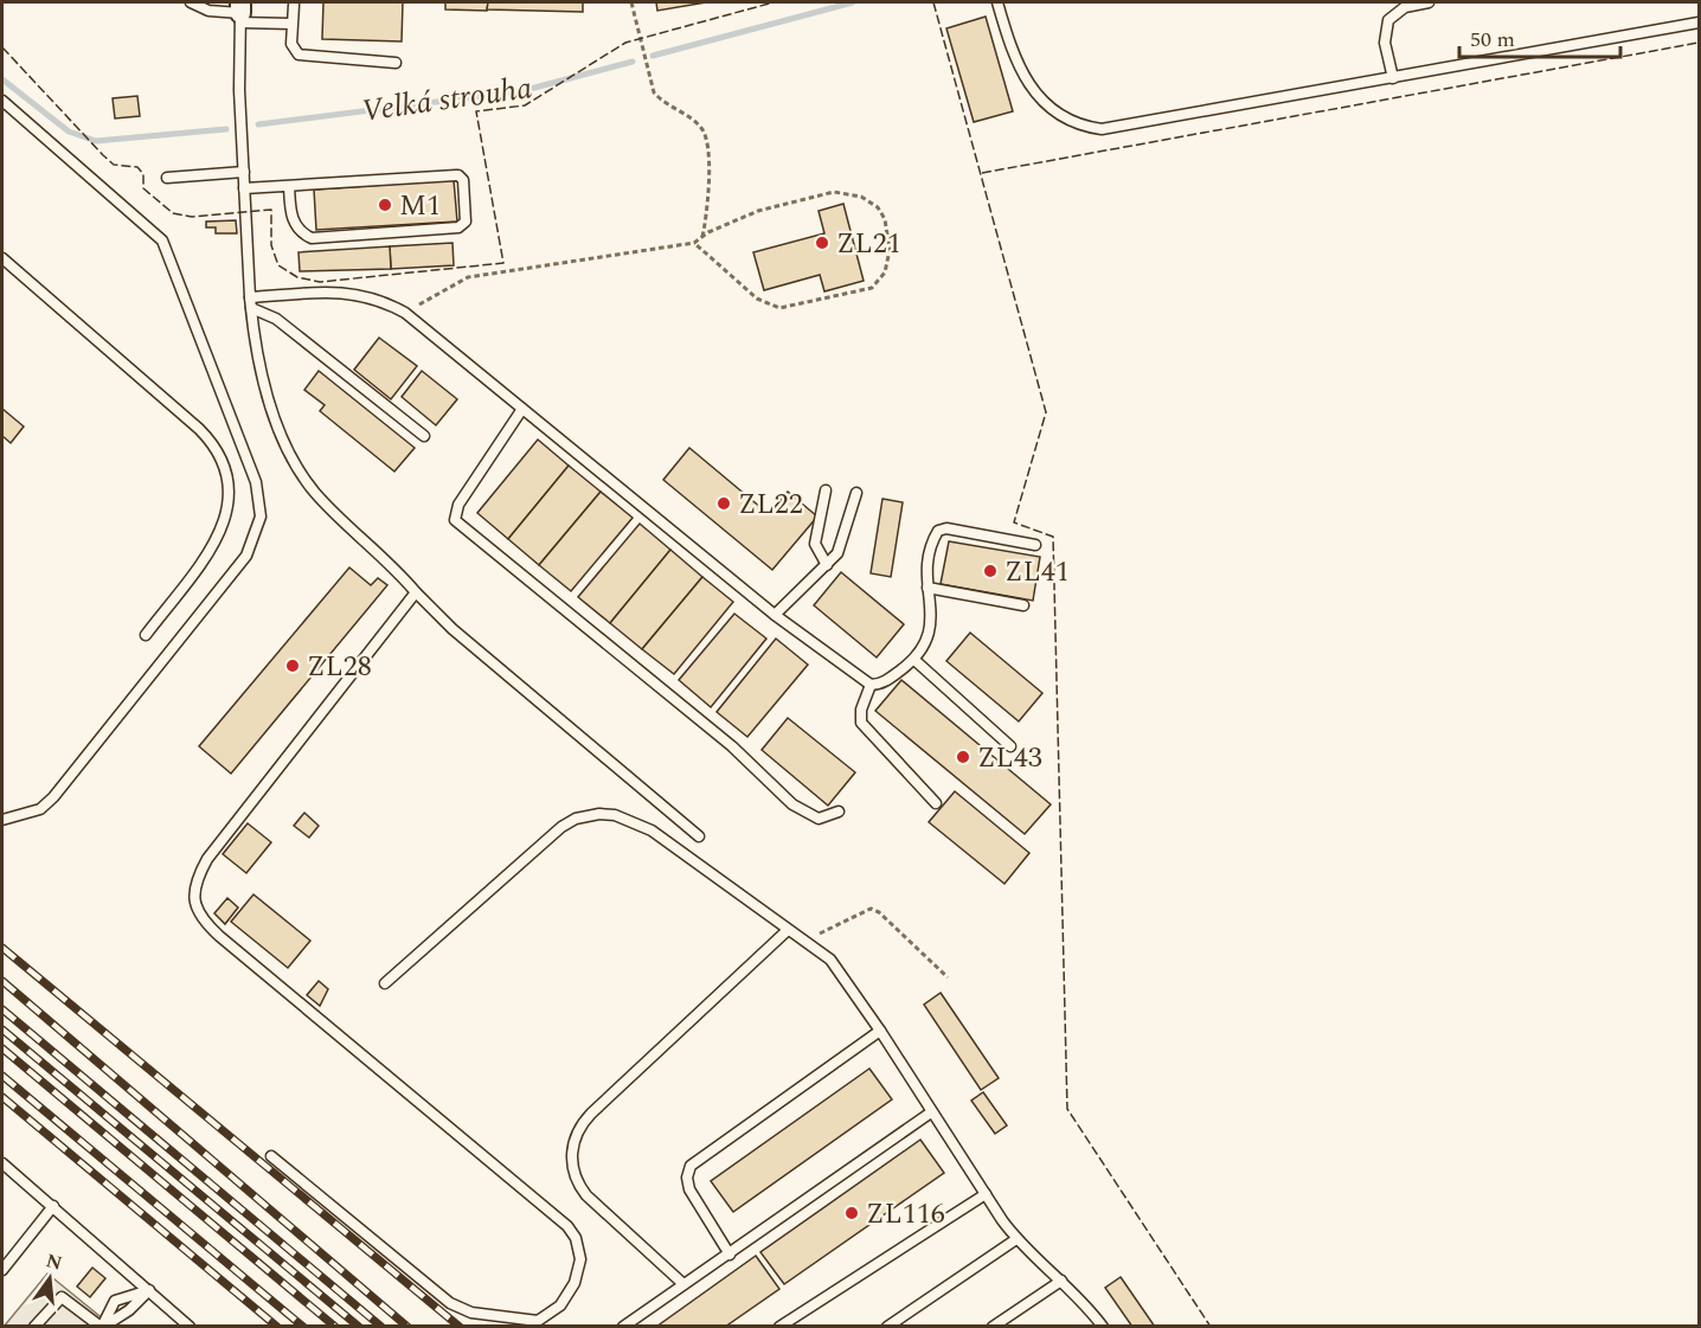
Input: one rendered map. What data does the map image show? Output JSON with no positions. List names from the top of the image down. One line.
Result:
{"water":["Velká strouha"],"places":["M1","ZL21","ZL22","ZL41","ZL28","ZL43","ZL116"],"scale_bar":"50 m","north":"top"}
